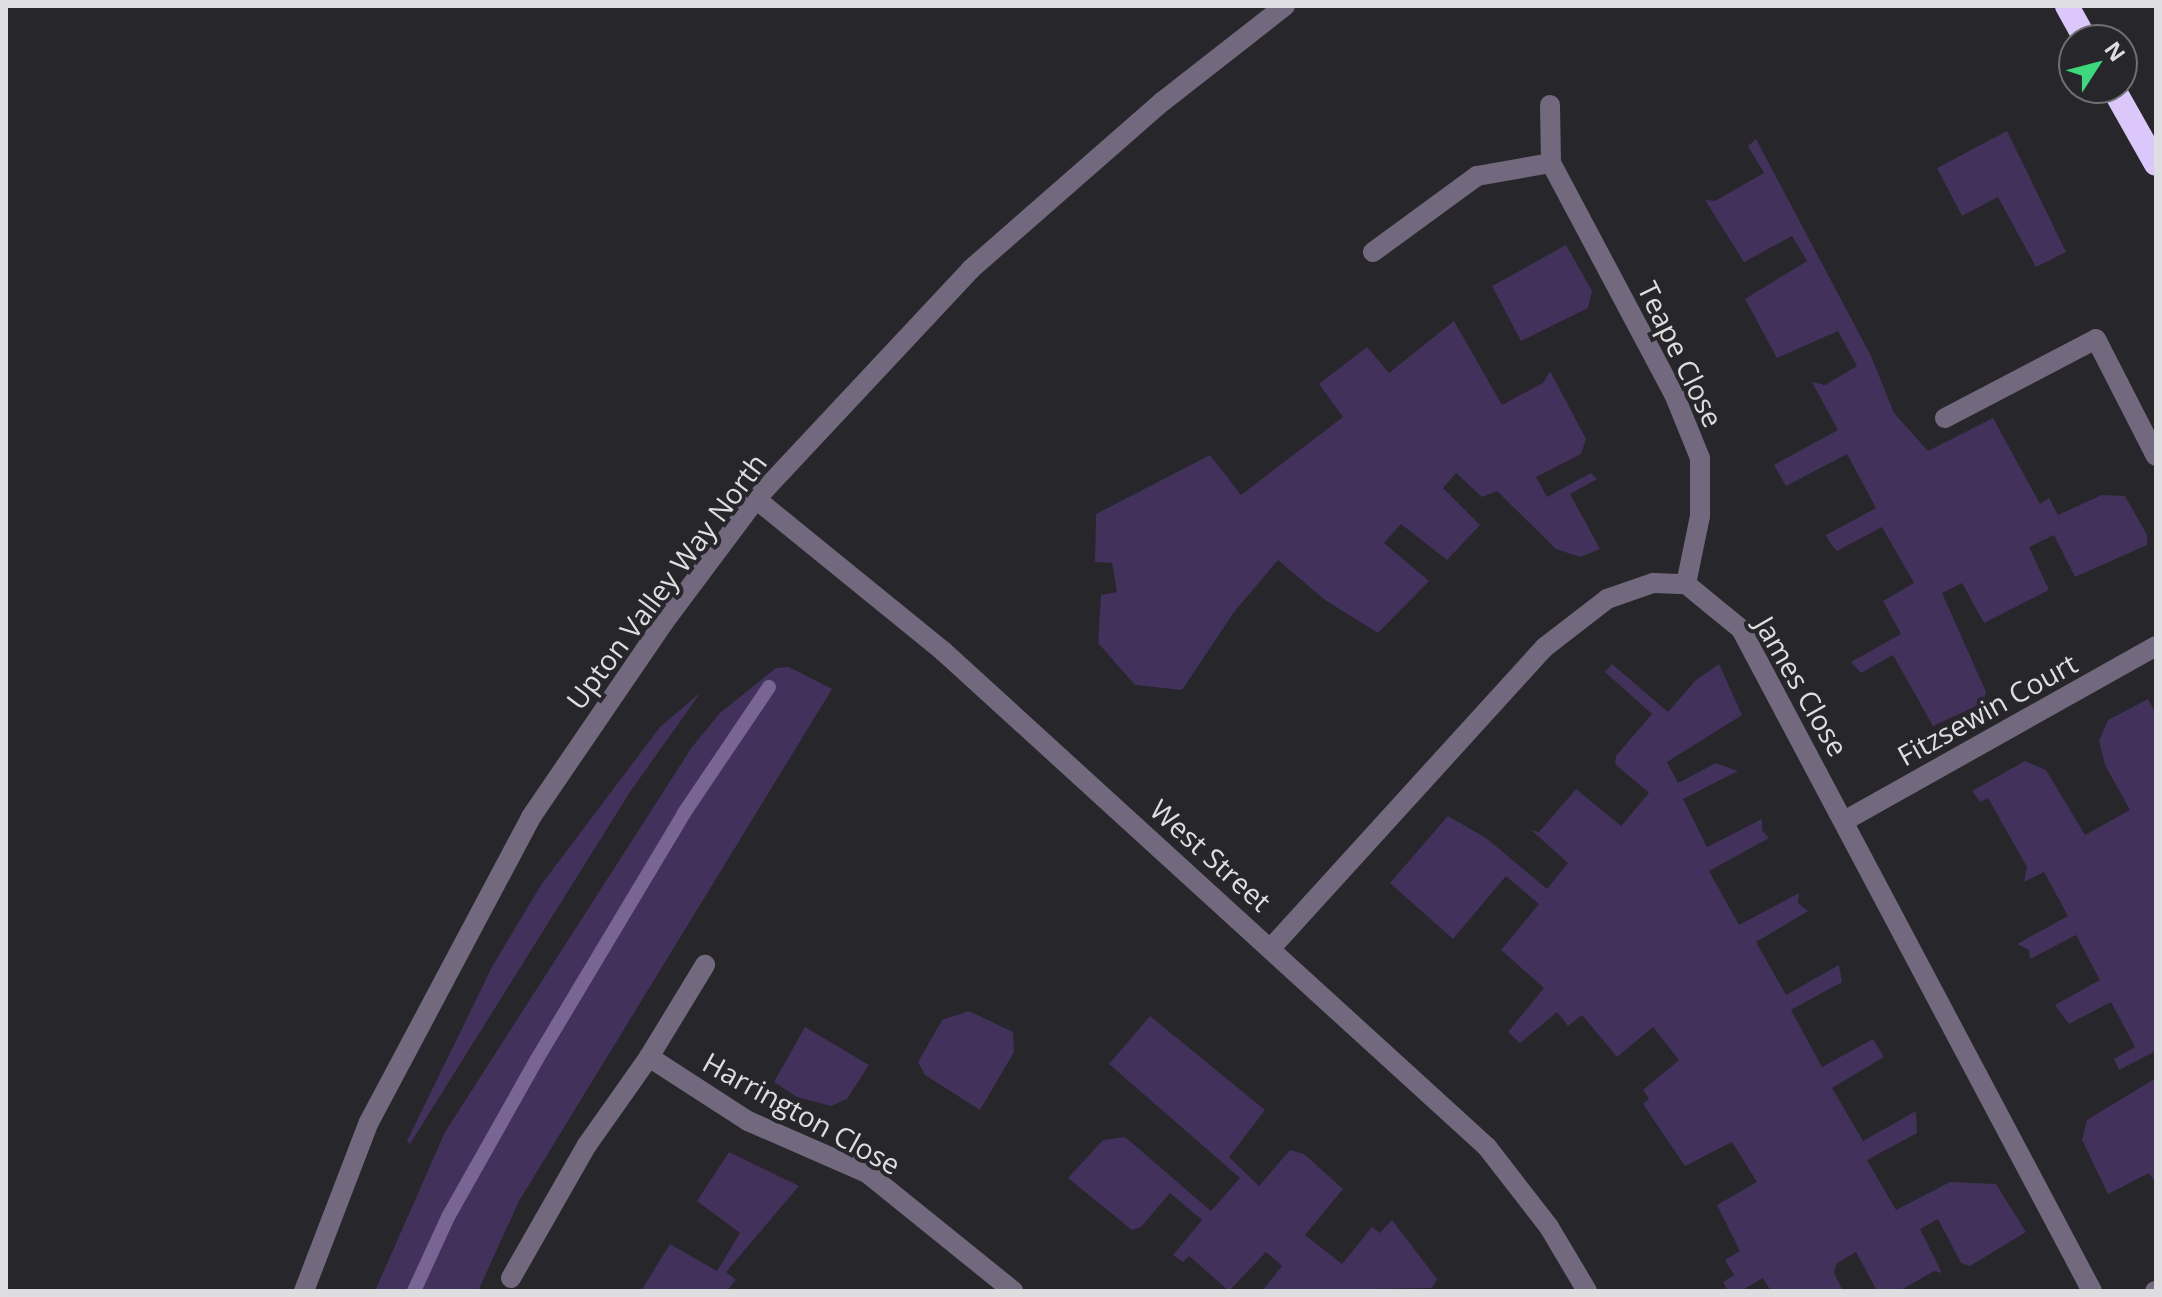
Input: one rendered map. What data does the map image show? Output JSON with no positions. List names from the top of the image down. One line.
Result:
{"streets":{"street":["Teape Close","Upton Valley Way North","James Close","Fitzsewin Court","West Street","Harrington Close"]},"crossings":[["Teape Close","James Close"],["Upton Valley Way North","West Street"],["James Close","Fitzsewin Court"]],"north":"top right"}
